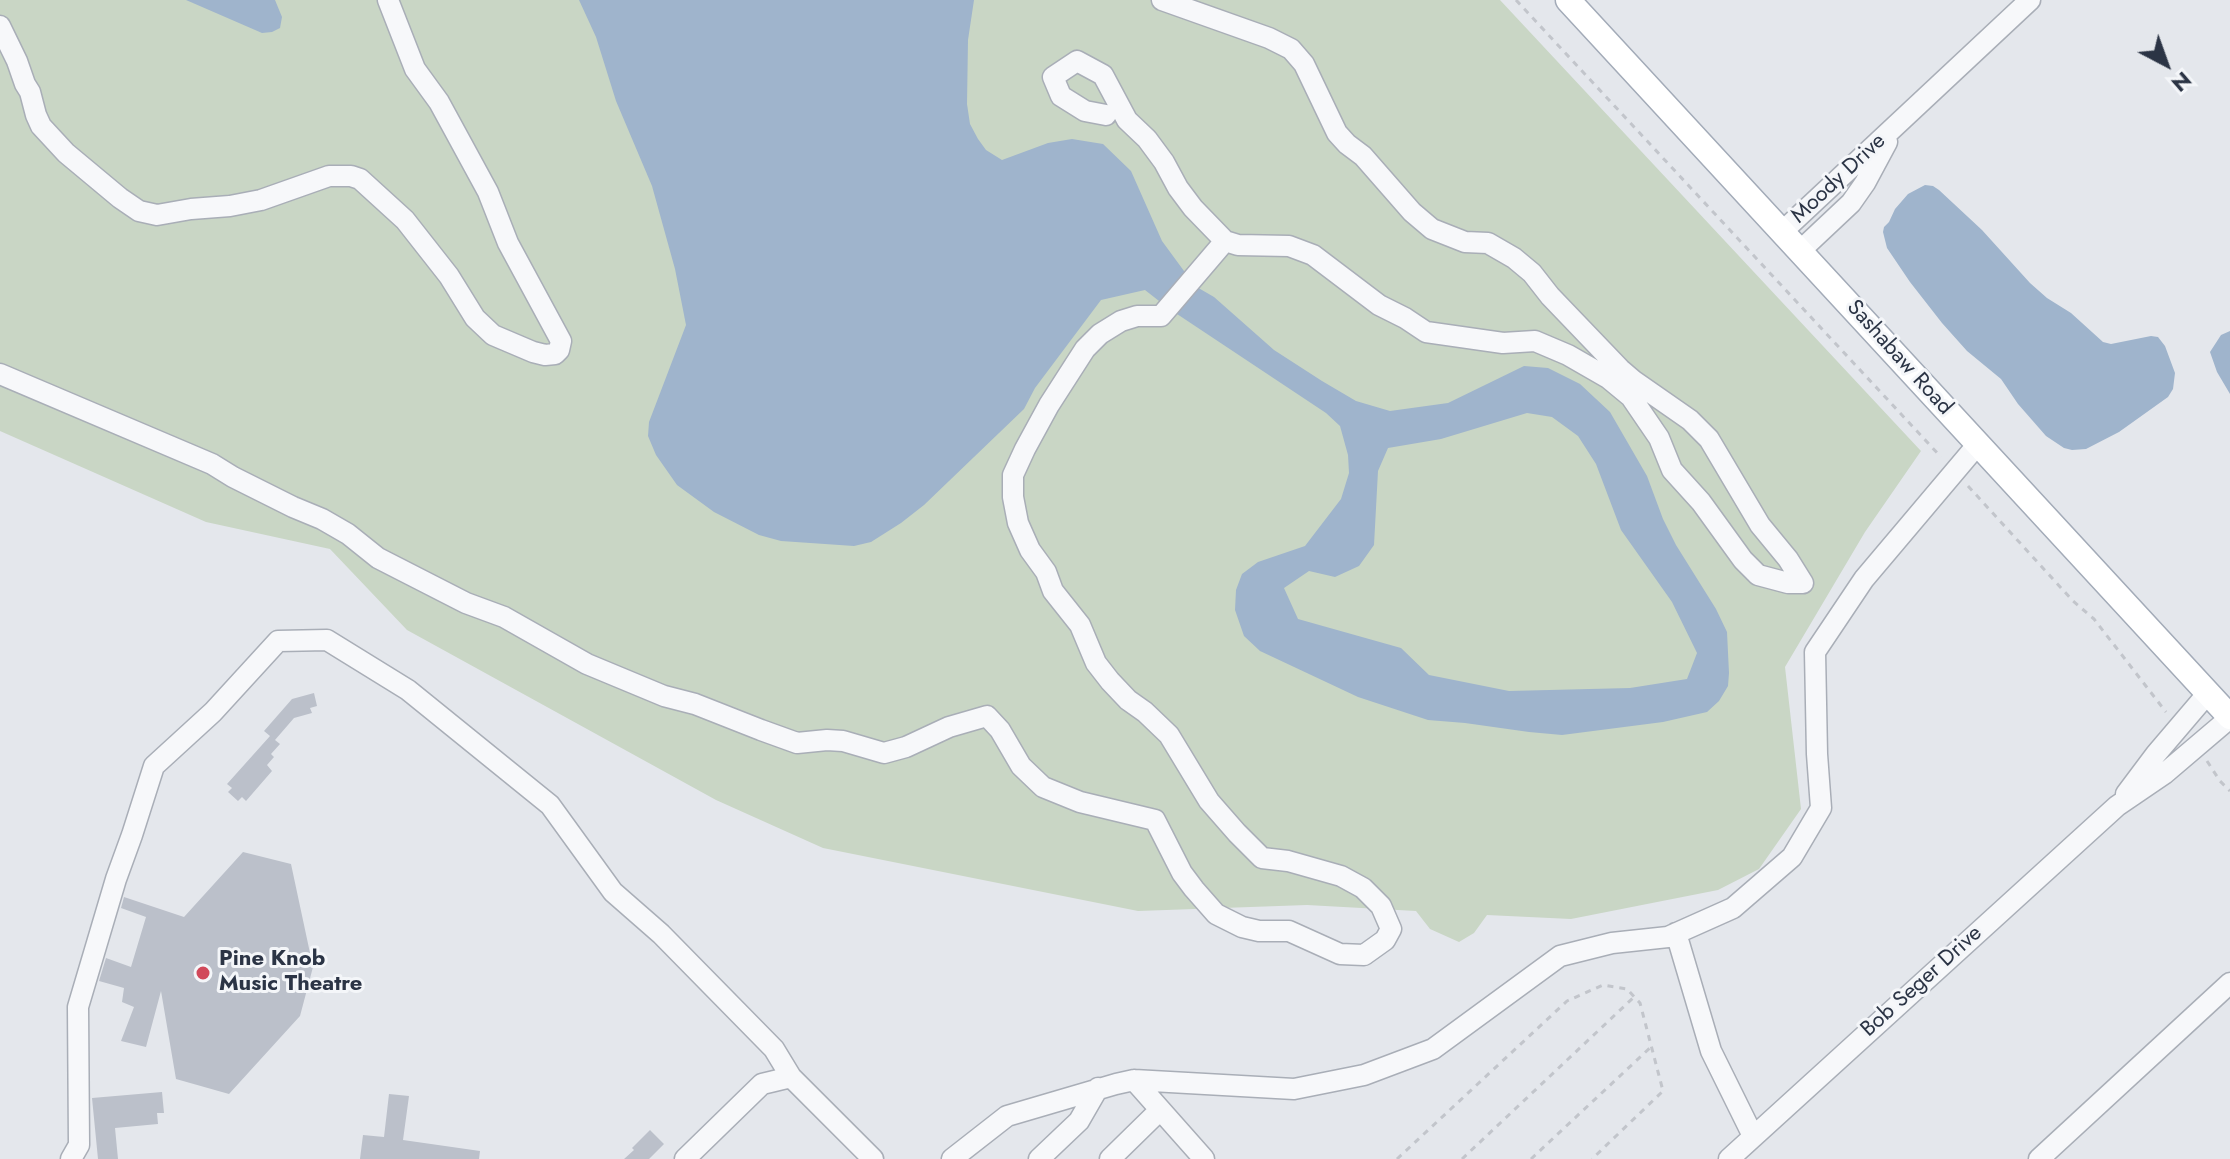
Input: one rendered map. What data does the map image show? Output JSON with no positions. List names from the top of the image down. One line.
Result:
{"streets":{"main road":["Sashabaw Road"],"lane":["Moody Drive","Bob Seger Drive"]},"crossings":[["Moody Drive","Sashabaw Road"],["Sashabaw Road","Bob Seger Drive"]],"places":["Pine Knob Music Theatre"],"north":"bottom right"}
